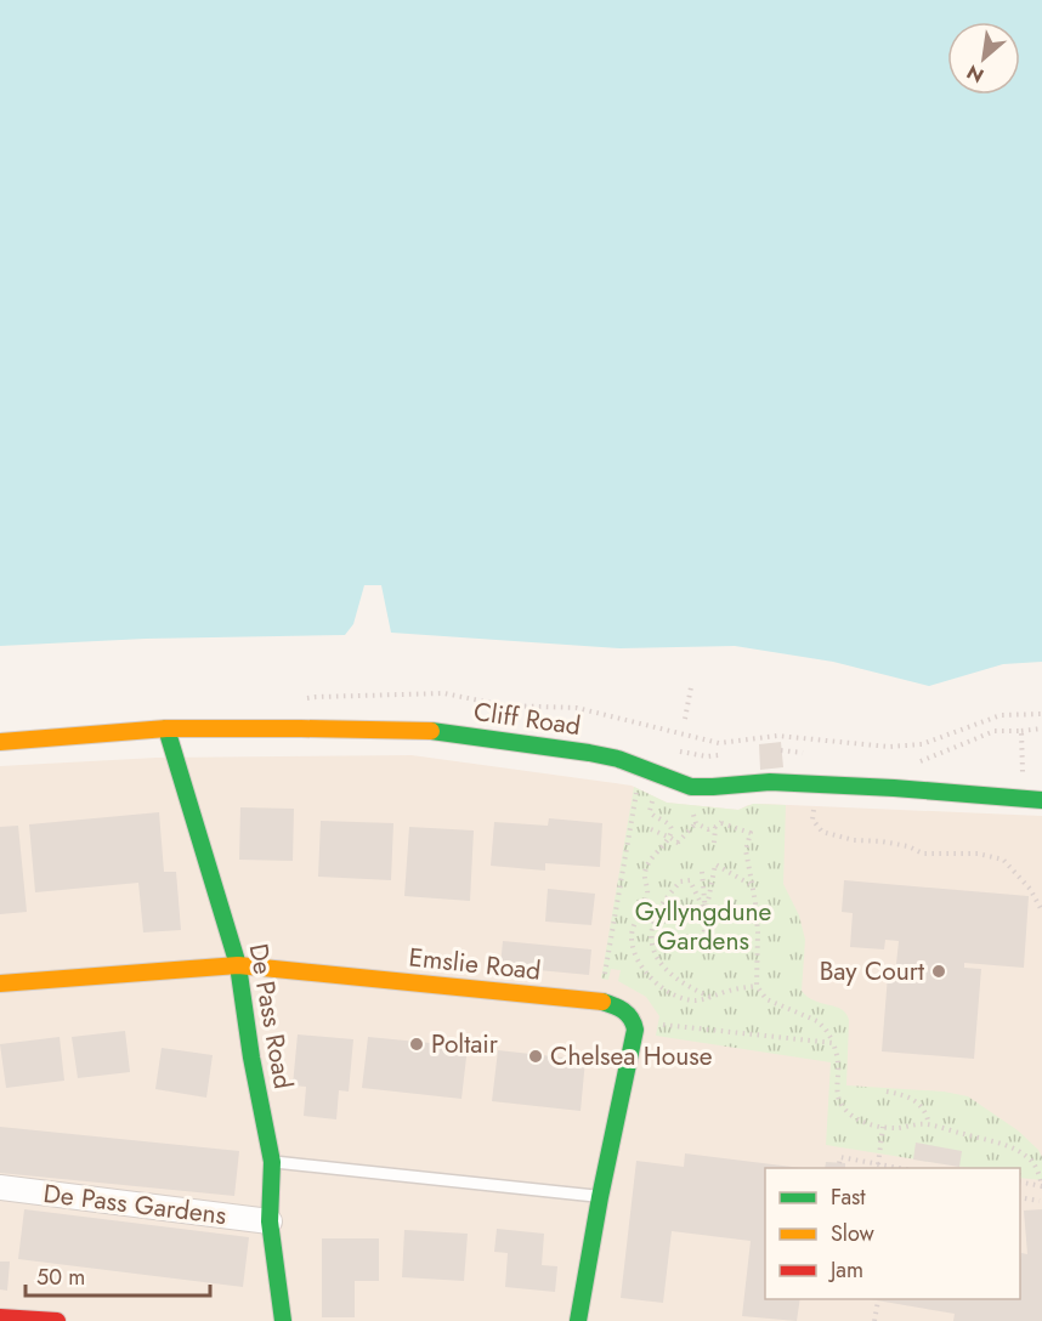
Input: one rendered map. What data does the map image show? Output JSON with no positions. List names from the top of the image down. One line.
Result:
{"streets":{"street":["Cliff Road","Emslie Road","De Pass Road","De Pass Gardens"]},"crossings":[["Cliff Road","De Pass Road"],["Emslie Road","De Pass Road"],["De Pass Road","De Pass Gardens"]],"parks":["Gyllyngdune Gardens"],"places":["Bay Court","Poltair","Chelsea House"],"legend":["Fast","Slow","Jam"],"scale_bar":"50 m","north":"bottom left"}
